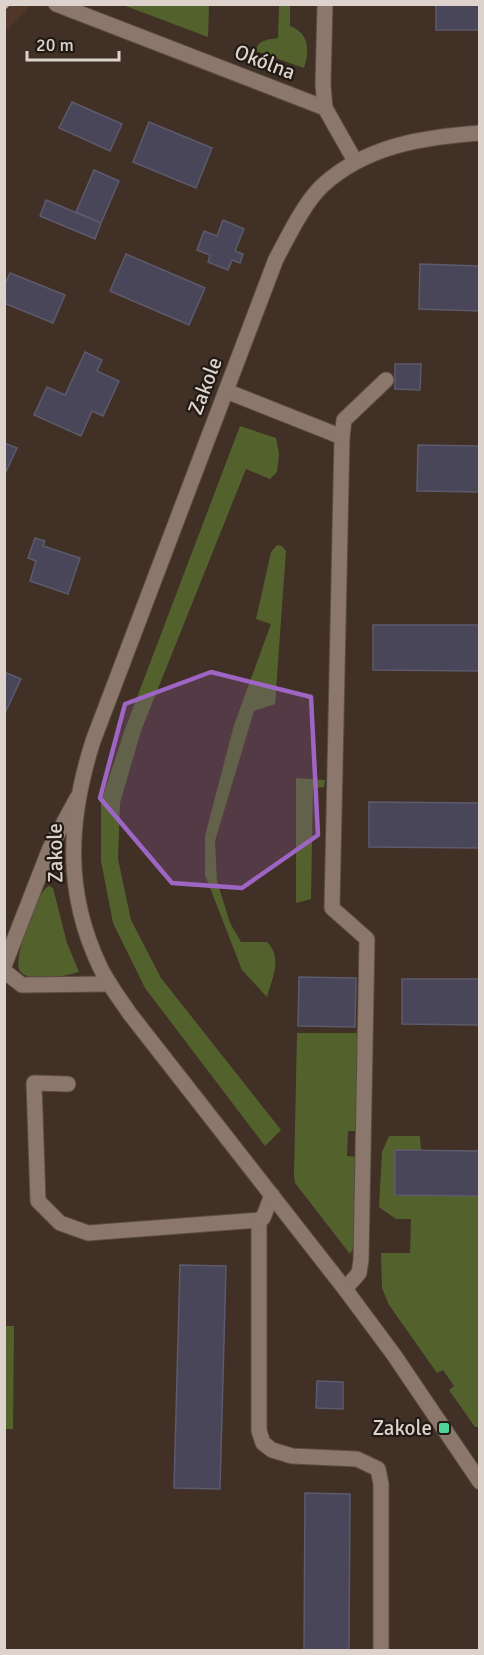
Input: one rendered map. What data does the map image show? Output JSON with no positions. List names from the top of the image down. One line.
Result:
{"streets":{"street":["Okólna","Zakole"]},"places":{"transit":["Zakole"]},"scale_bar":"20 m"}
